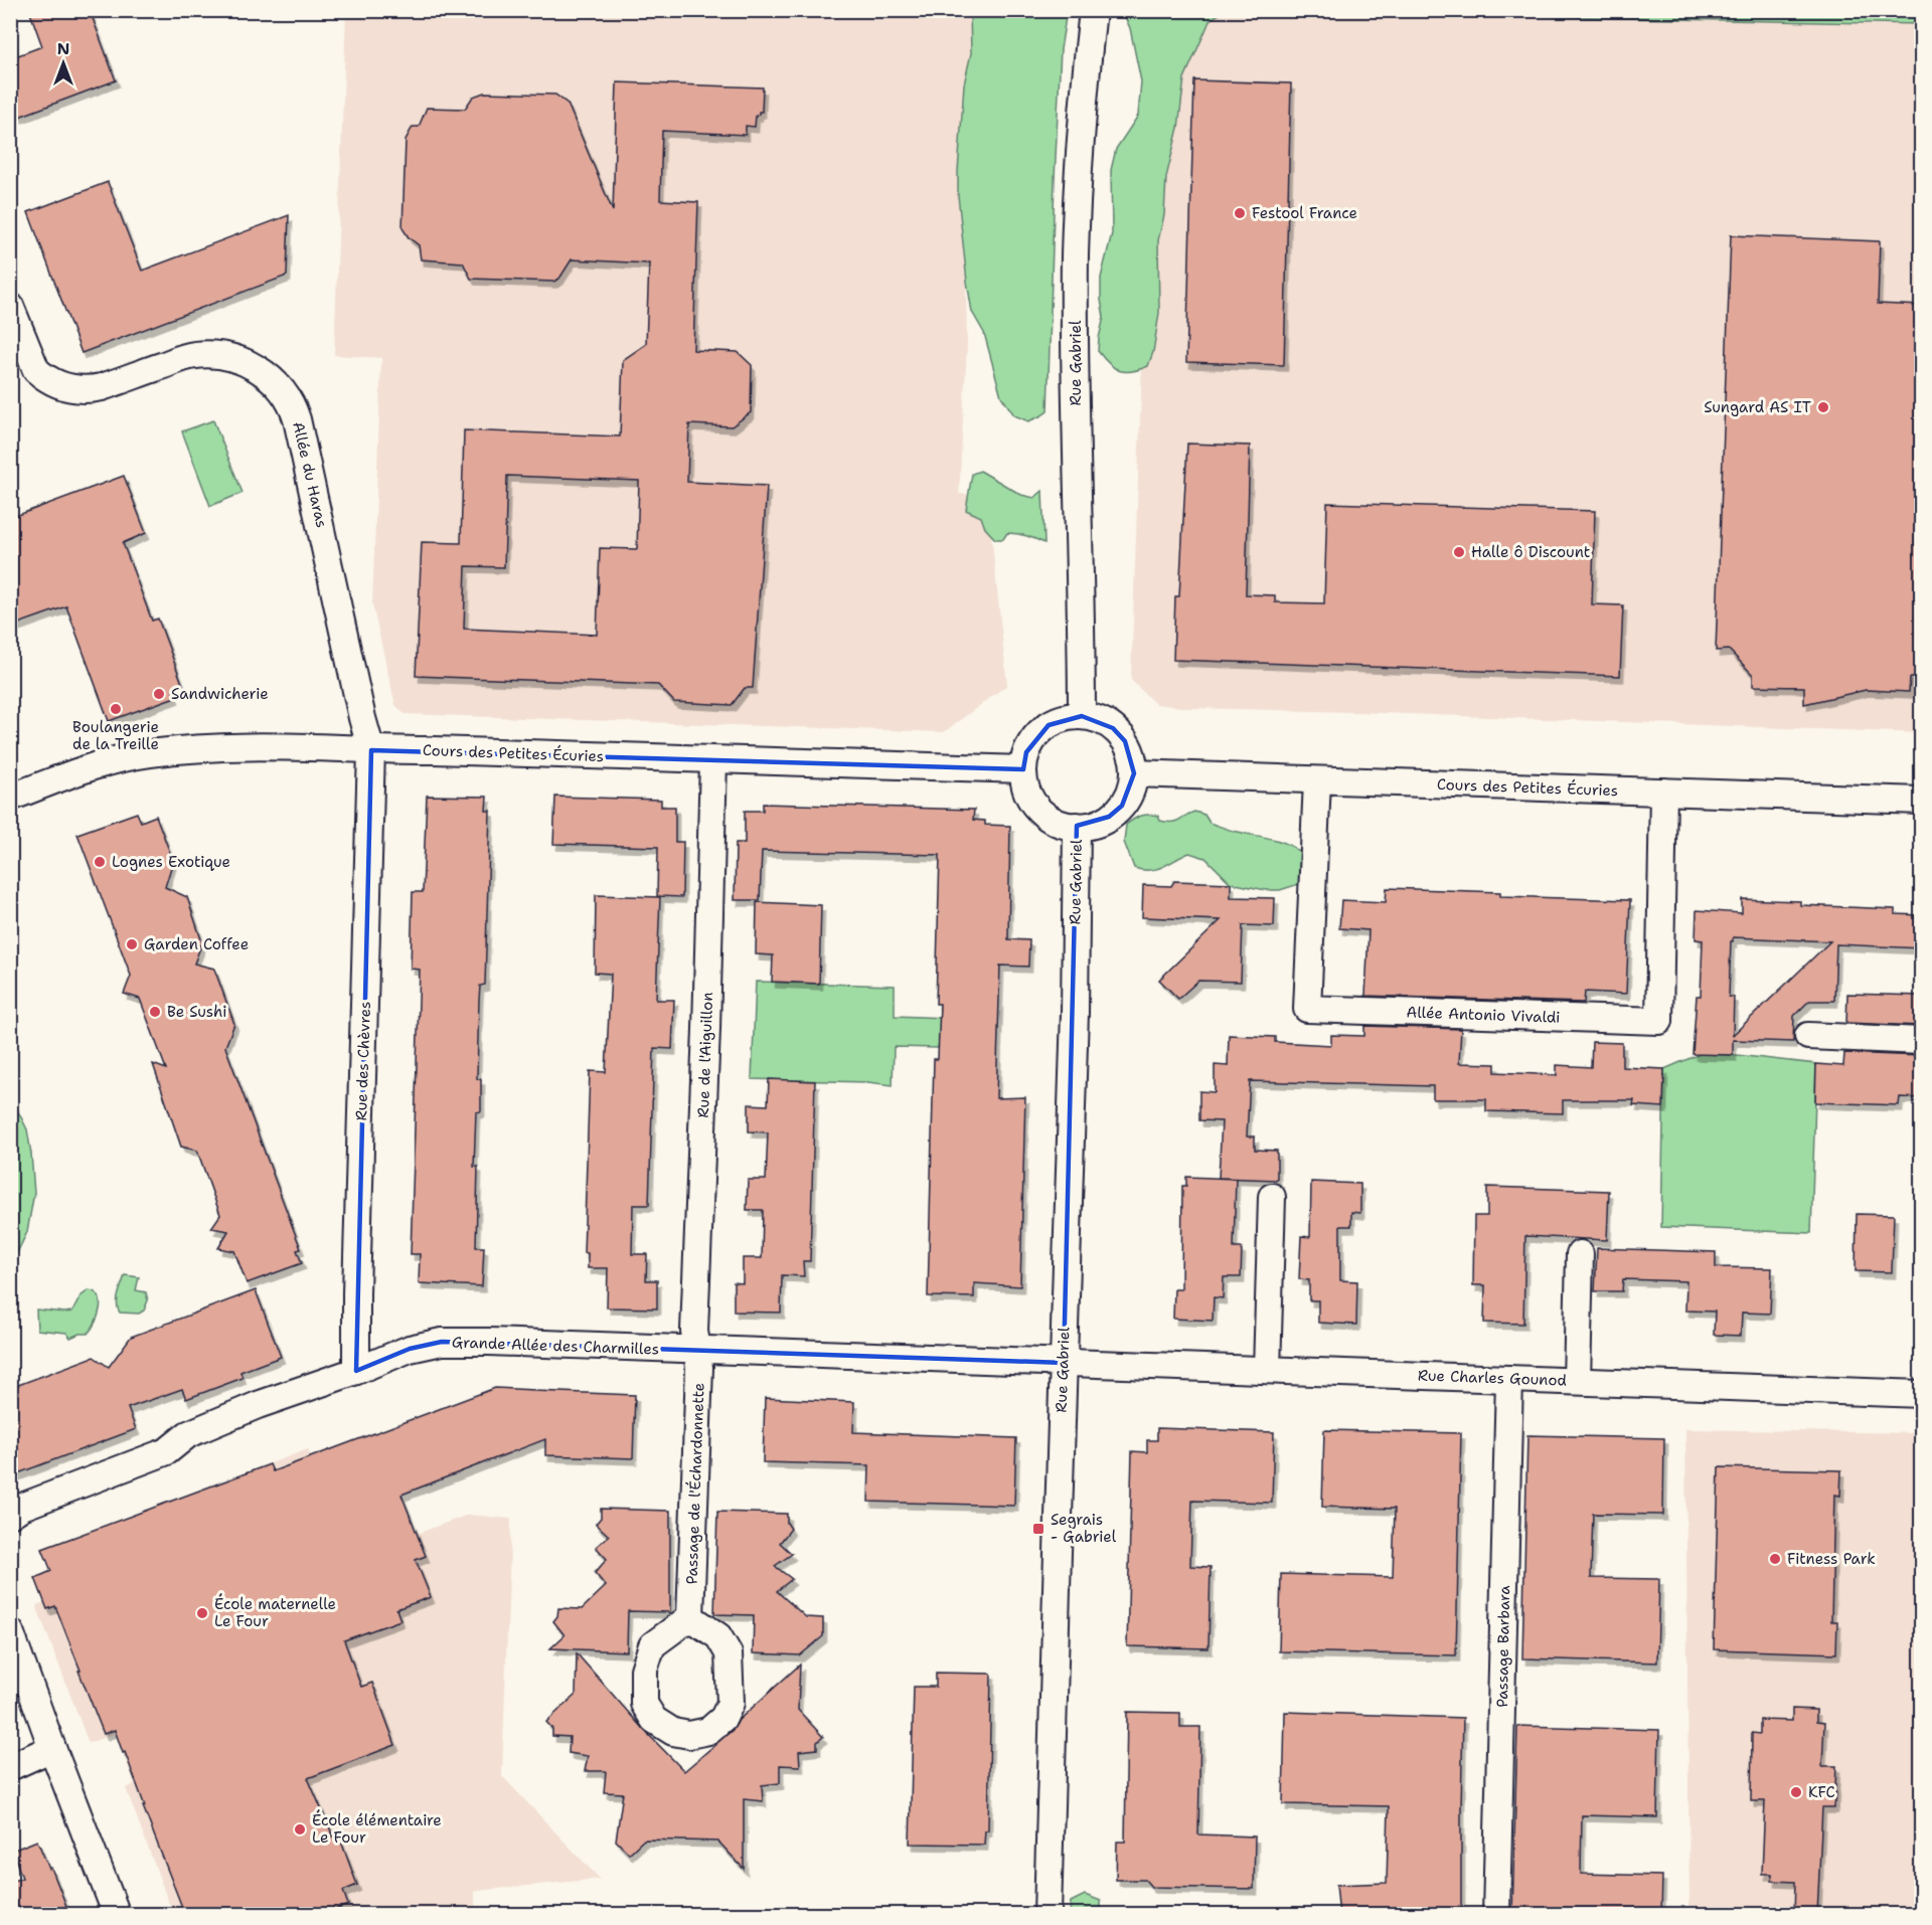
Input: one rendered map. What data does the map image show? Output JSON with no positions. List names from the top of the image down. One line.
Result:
{"streets":{"street":["Rue Gabriel","Allée du Haras","Cours des Petites Écuries","Allée Antonio Vivaldi","Rue de l'Aiguillon","Rue des Chèvres","Grande Allée des Charmilles","Rue Charles Gounod","Passage de l'Échardonnette","Passage Barbara"]},"crossings":[["Rue Gabriel","Cours des Petites Écuries"],["Rue Gabriel","Grande Allée des Charmilles"],["Rue Gabriel","Rue Charles Gounod"],["Allée du Haras","Cours des Petites Écuries"],["Allée du Haras","Rue des Chèvres"],["Cours des Petites Écuries","Allée Antonio Vivaldi"],["Cours des Petites Écuries","Rue de l'Aiguillon"],["Cours des Petites Écuries","Rue des Chèvres"],["Rue de l'Aiguillon","Grande Allée des Charmilles"],["Rue de l'Aiguillon","Passage de l'Échardonnette"],["Rue des Chèvres","Grande Allée des Charmilles"],["Grande Allée des Charmilles","Rue Charles Gounod"],["Grande Allée des Charmilles","Passage de l'Échardonnette"],["Rue Charles Gounod","Passage Barbara"]],"places":{"other":["Festool France","Sungard AS IT","Halle ô Discount","Sandwicherie","Boulangerie de la Treille","Lognes Exotique","Garden Coffee","Be Sushi","Fitness Park","École maternelle Le Four","KFC","École élémentaire Le Four"],"transit":["Segrais - Gabriel"]},"north":"top"}
